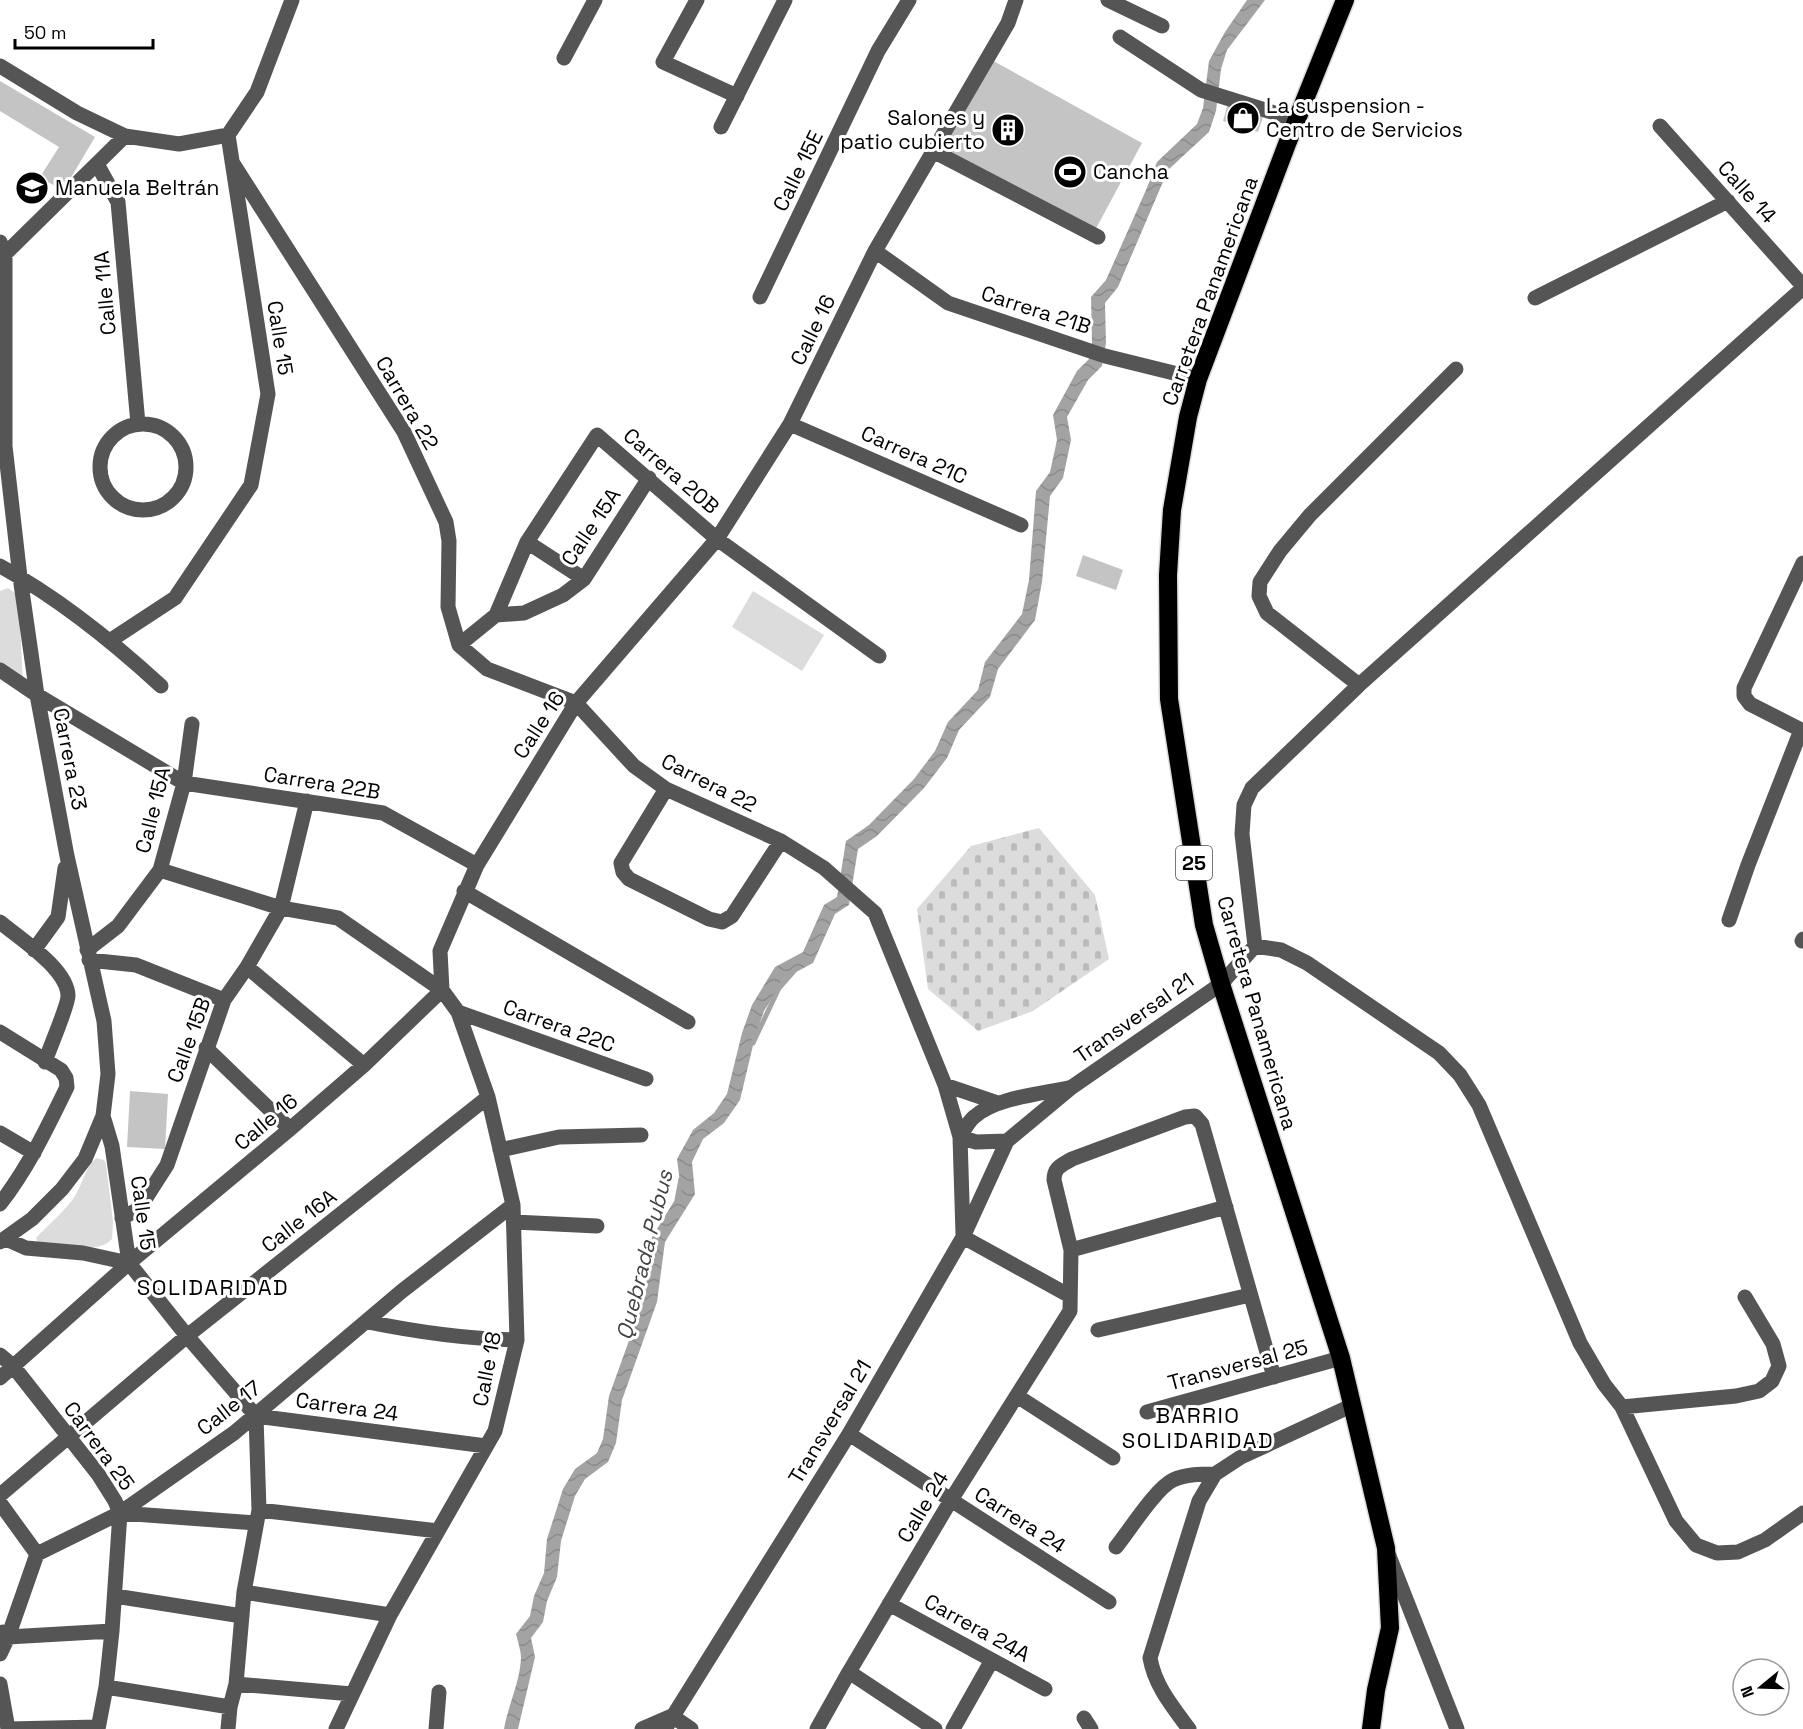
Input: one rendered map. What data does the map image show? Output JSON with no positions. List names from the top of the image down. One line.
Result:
{"streets":{"highway":["Carretera Panamericana","25"],"street":["Calle 15E","Calle 14","Calle 11A","Carrera 21B","Calle 16","Calle 15","Carrera 22","Carrera 21C","Carrera 20B","Calle 15A","Carrera 23","Carrera 22B","Transversal 21","Carrera 22C","Calle 15B","Calle 16A","Transversal 25","Calle 18","Carrera 24","Calle 17","Carrera 25","Calle 24","Carrera 24A"]},"crossings":[["Carretera Panamericana","Carrera 21B"],["Carretera Panamericana","Transversal 21"],["Carretera Panamericana","Transversal 25"],["Carrera 21B","Calle 16"],["Calle 16","Calle 15"],["Calle 16","Carrera 22"],["Calle 16","Carrera 21C"],["Calle 16","Carrera 20B"],["Calle 16","Carrera 22B"],["Calle 16","Calle 18"],["Calle 16","Carrera 25"],["Calle 15","Carrera 22"],["Calle 15","Carrera 23"],["Calle 15","Calle 15B"],["Carrera 22","Transversal 21"],["Carrera 20B","Calle 15A"],["Calle 15A","Carrera 23"],["Calle 15A","Carrera 22B"],["Carrera 22B","Calle 15B"],["Transversal 21","Carrera 24"],["Carrera 22C","Calle 18"],["Calle 16A","Calle 18"],["Calle 16A","Carrera 25"],["Calle 18","Carrera 24"],["Calle 18","Calle 17"],["Calle 18","Carrera 25"],["Carrera 24","Calle 17"],["Carrera 24","Calle 24"],["Calle 17","Carrera 25"],["Calle 24","Carrera 24A"]],"districts":["SOLIDARIDAD","BARRIO SOLIDARIDAD"],"water":["Quebrada Pubus"],"places":{"shop":["La suspension - Centro de Servicios"],"building":["Salones y patio cubierto"],"sports":["Cancha"],"school or university":["Manuela Beltrán"]},"scale_bar":"50 m","north":"left"}
